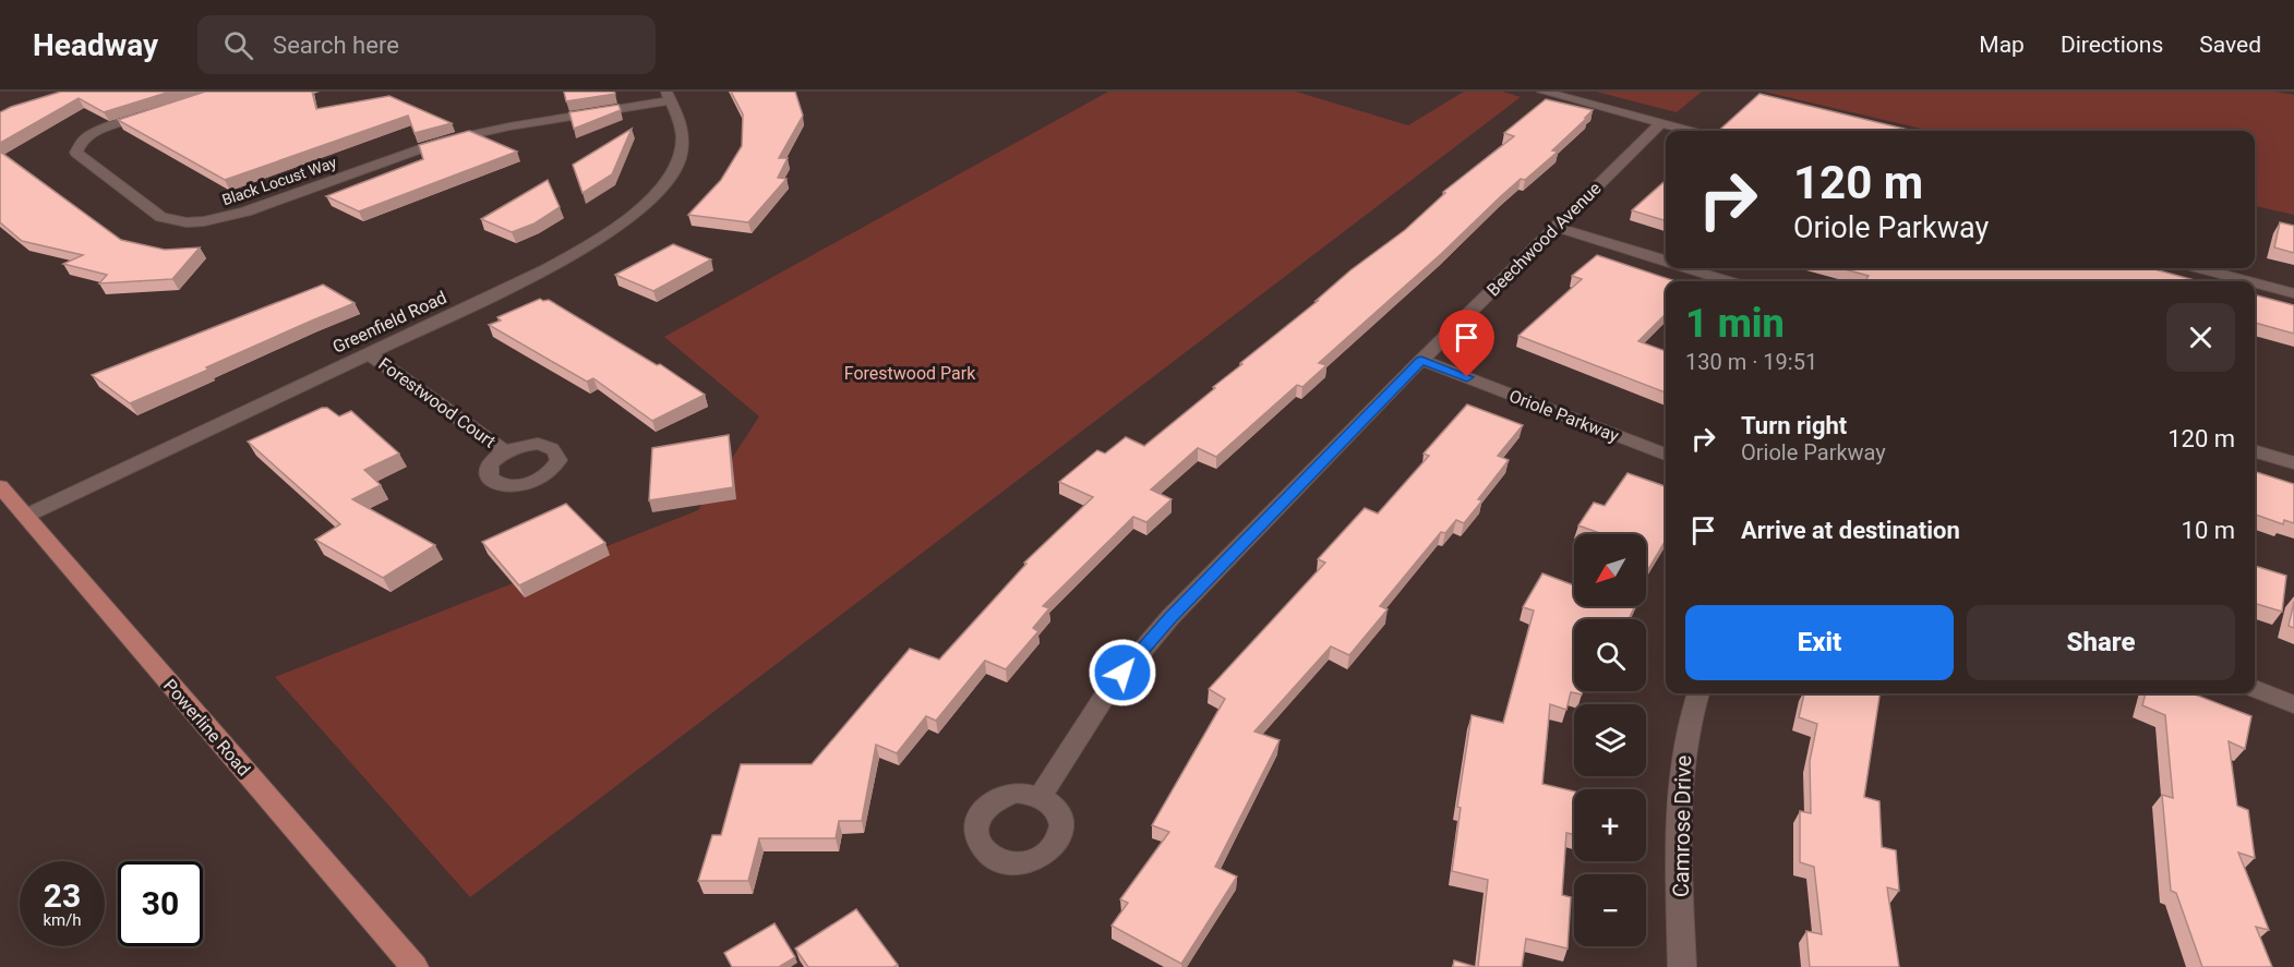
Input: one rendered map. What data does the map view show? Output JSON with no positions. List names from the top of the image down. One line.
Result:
{"streets":{"main road":["Powerline Road"],"street":["Black Locust Way","Beechwood Avenue","Greenfield Road","Forestwood Court","Oriole Parkway","Camrose Drive"]},"crossings":[["Black Locust Way","Greenfield Road"],["Beechwood Avenue","Oriole Parkway"],["Greenfield Road","Forestwood Court"],["Greenfield Road","Powerline Road"]],"parks":["Forestwood Park"],"north":"bottom left","page":{"header":"Headway","search":"Search here","nav":["Map","Directions","Saved"],"turn":["120 m","Oriole Parkway"],"heading":["1 min","130 m · 19:51"],"list":[{"name":"Turn right","note":"Oriole Parkway","value":"120 m"},{"name":"Arrive at destination","value":"10 m"}],"map_buttons":["+","−"],"buttons":["Exit","Share"],"speed":"23 km/h","limit":"30"}}
